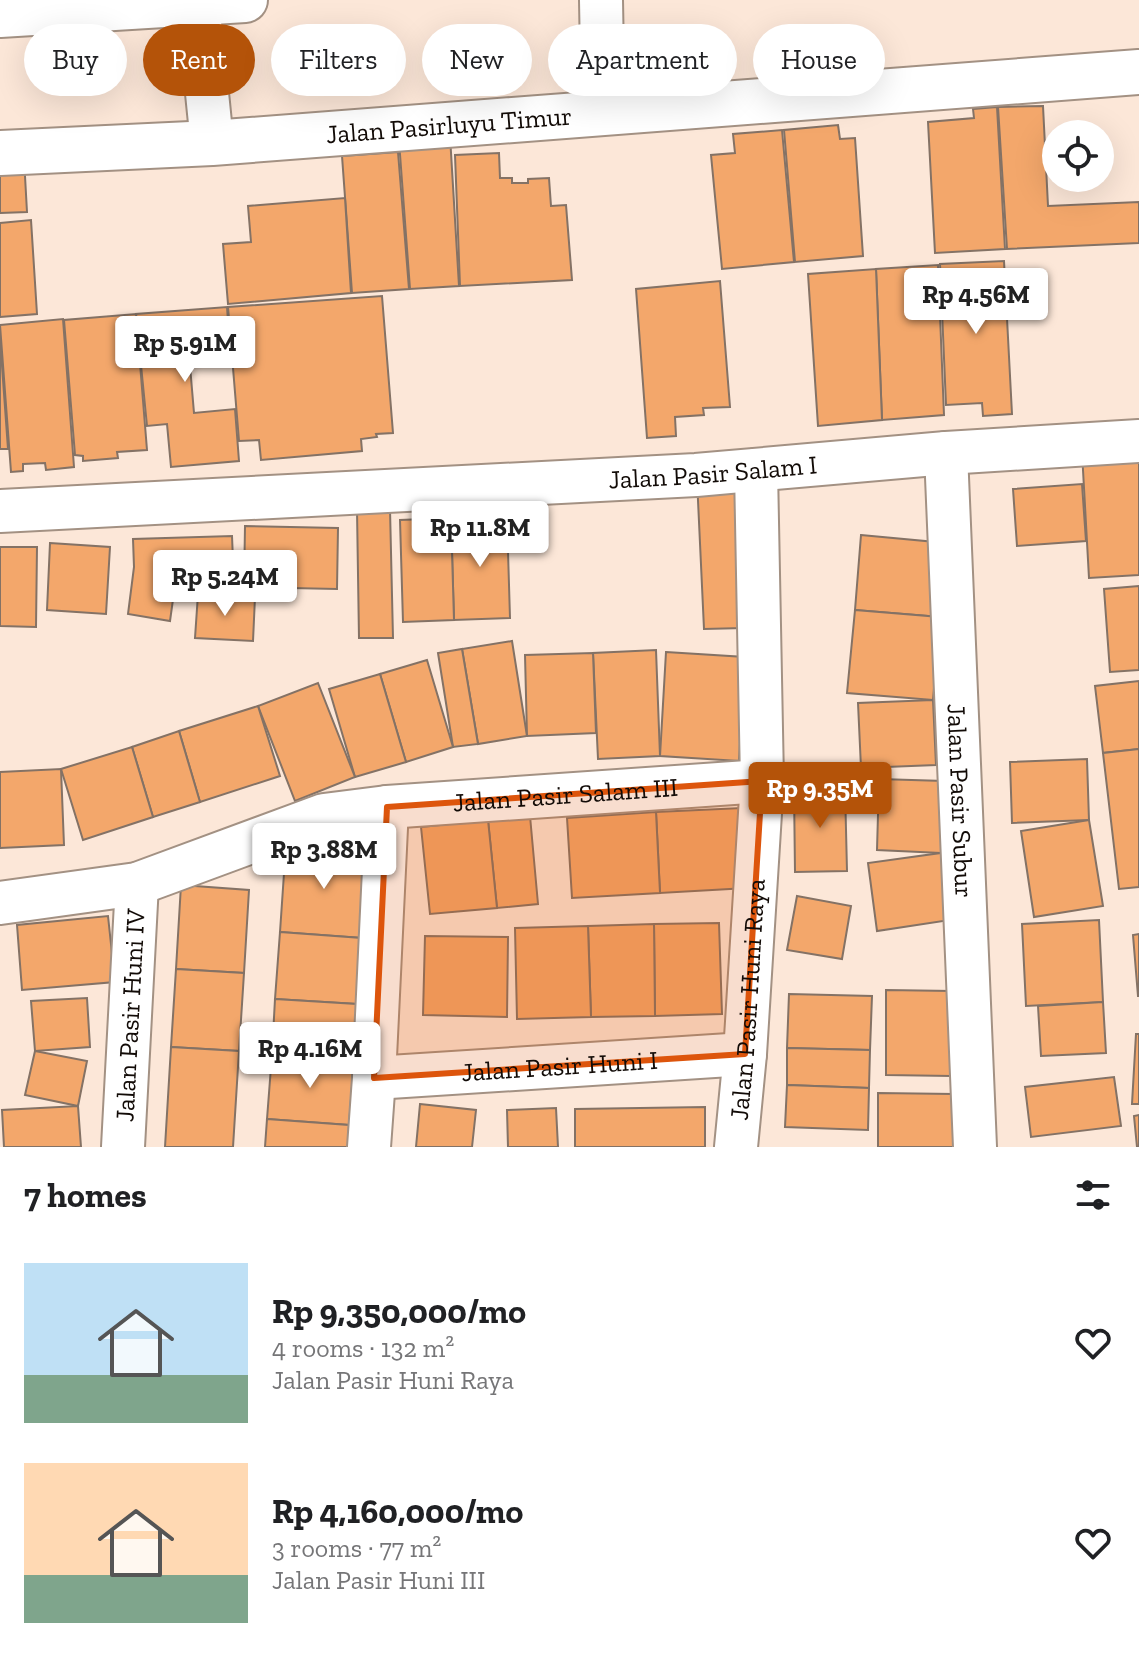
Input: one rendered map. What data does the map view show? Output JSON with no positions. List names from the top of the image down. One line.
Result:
{"streets":{"street":["Jalan Pasirluyu Timur","Jalan Pasir Salam I","Jalan Pasir Salam III","Jalan Pasir Subur","Jalan Pasir Huni Raya","Jalan Pasir Huni IV","Jalan Pasir Huni I"]},"crossings":[["Jalan Pasir Salam I","Jalan Pasir Subur"],["Jalan Pasir Salam I","Jalan Pasir Huni Raya"],["Jalan Pasir Salam III","Jalan Pasir Huni Raya"],["Jalan Pasir Salam III","Jalan Pasir Huni IV"],["Jalan Pasir Huni Raya","Jalan Pasir Huni I"]],"page":{"chip":["Buy","Rent","Filters","New","Apartment","House"],"price":["Rp 4.56M","Rp 5.91M","Rp 11.8M","Rp 5.24M","Rp 9.35M","Rp 3.88M","Rp 4.16M"],"heading":"7 homes","list":[{"name":"Rp 9,350,000/mo","note":"4 rooms · 132 m² · Jalan Pasir Huni Raya"},{"name":"Rp 4,160,000/mo","note":"3 rooms · 77 m² · Jalan Pasir Huni III"}]}}
